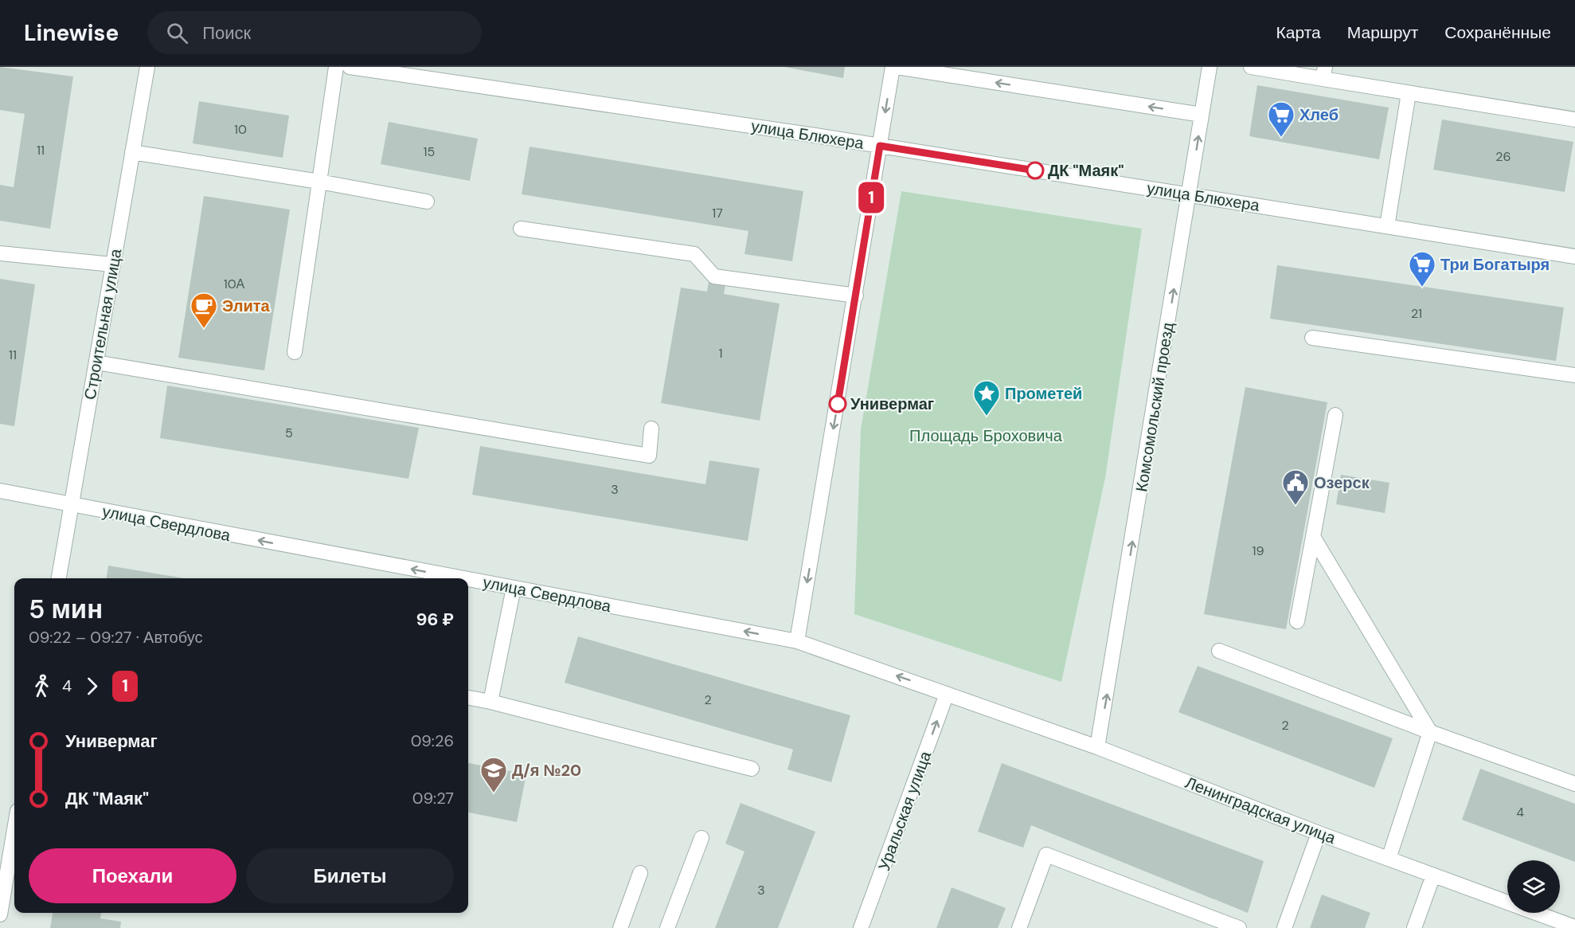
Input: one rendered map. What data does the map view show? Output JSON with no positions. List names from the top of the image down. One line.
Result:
{"streets":{"street":["улица Блюхера","Строительная улица","Комсомольский проезд","улица Свердлова","Ленинградская улица","Уральская улица"]},"crossings":[["улица Блюхера","Комсомольский проезд"],["Строительная улица","улица Свердлова"],["Комсомольский проезд","Ленинградская улица"],["улица Свердлова","Ленинградская улица"],["улица Свердлова","Уральская улица"],["Ленинградская улица","Уральская улица"]],"one_way":["Комсомольский проезд","улица Свердлова","Уральская улица"],"parks":["Площадь Броховича"],"places":{"supermarket":["Хлеб","Три Богатыря"],"other":["ДК \"Маяк\"","Универмаг"],"cafe":["Элита"],"place":["Прометей"],"public building":["Озерск"],"school or university":["Д/я №20"]},"lines":["bus line 1"],"house_numbers":["10","11","15","26","17","10А","21","1","11","5","3","19","2","2","4","3"],"page":{"header":"Linewise","search":"Поиск","nav":["Карта","Маршрут","Сохранённые"],"on_map":"1","heading":["5 мин","09:22 – 09:27 · Автобус","96 ₽"],"legs":["4","1"],"list":[{"name":"Универмаг","value":"09:26"},{"name":"ДК \"Маяк\"","value":"09:27"}],"buttons":["Поехали","Билеты"]}}
